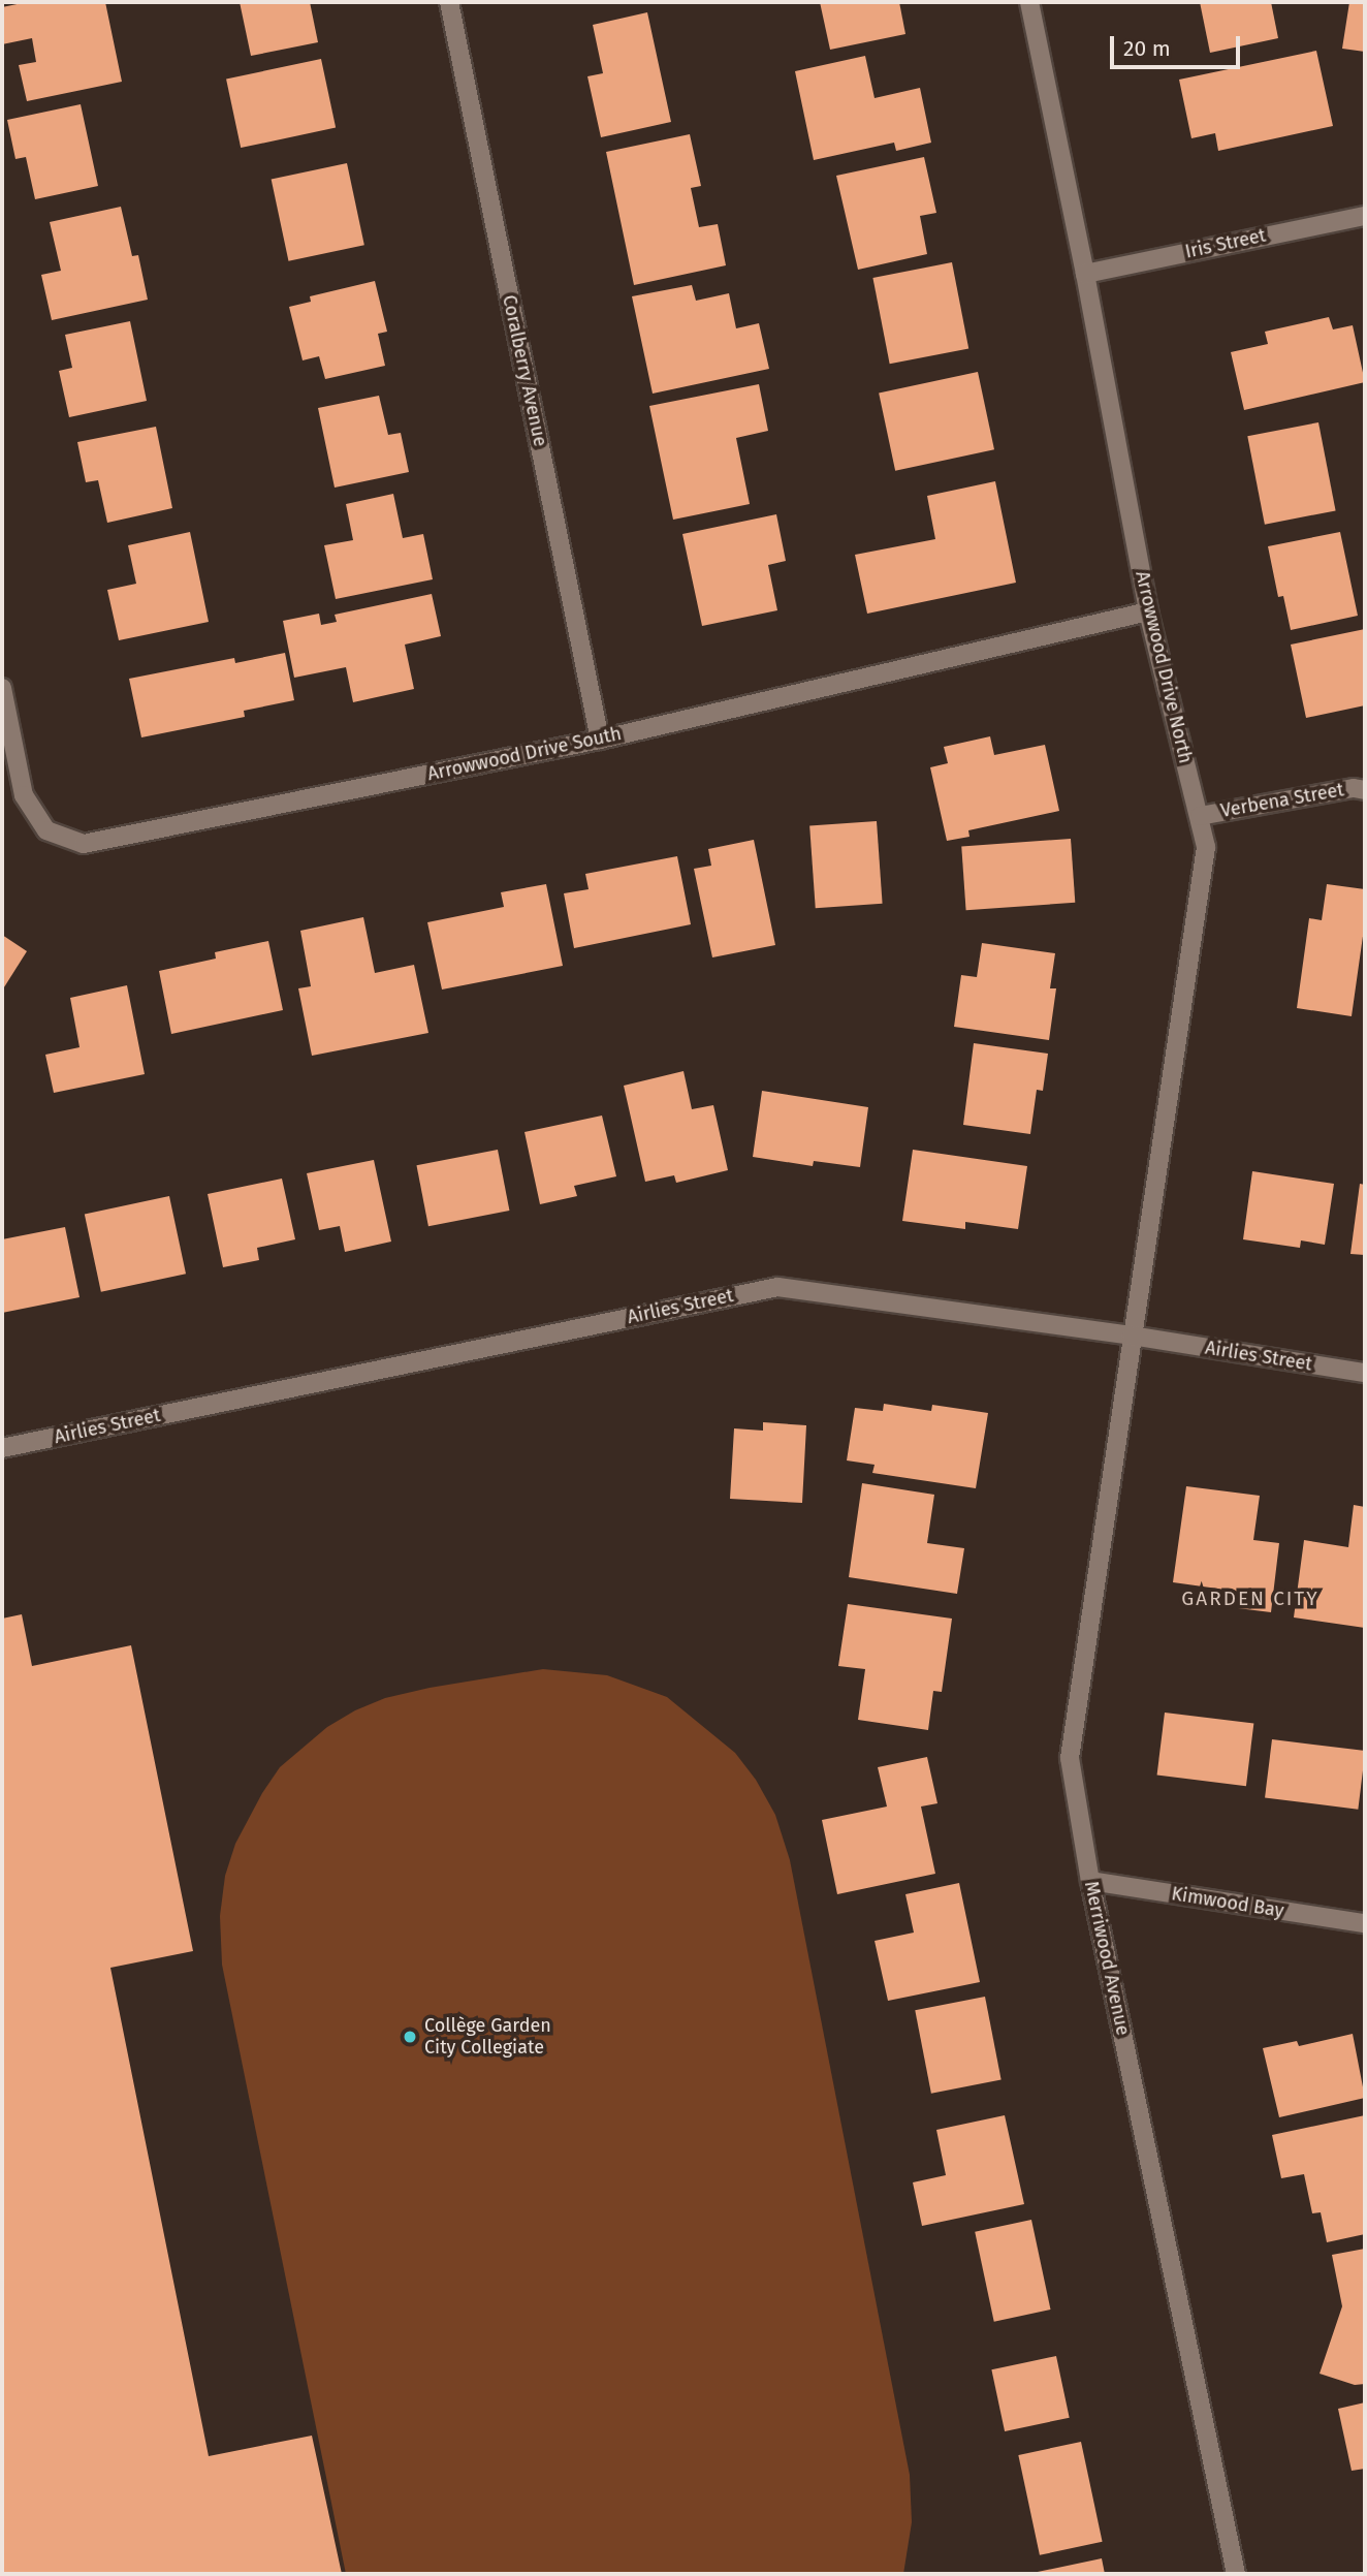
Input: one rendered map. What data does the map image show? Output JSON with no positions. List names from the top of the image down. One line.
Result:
{"streets":{"street":["Iris Street","Coralberry Avenue","Arrowwood Drive North","Arrowwood Drive South","Verbena Street","Airlies Street","Kimwood Bay","Merriwood Avenue"]},"crossings":[["Iris Street","Arrowwood Drive North"],["Coralberry Avenue","Arrowwood Drive South"],["Arrowwood Drive North","Arrowwood Drive South"],["Arrowwood Drive North","Verbena Street"],["Arrowwood Drive North","Airlies Street"],["Arrowwood Drive North","Merriwood Avenue"],["Airlies Street","Merriwood Avenue"],["Kimwood Bay","Merriwood Avenue"]],"districts":["GARDEN CITY"],"places":["Collège Garden City Collegiate"],"scale_bar":"20 m"}
